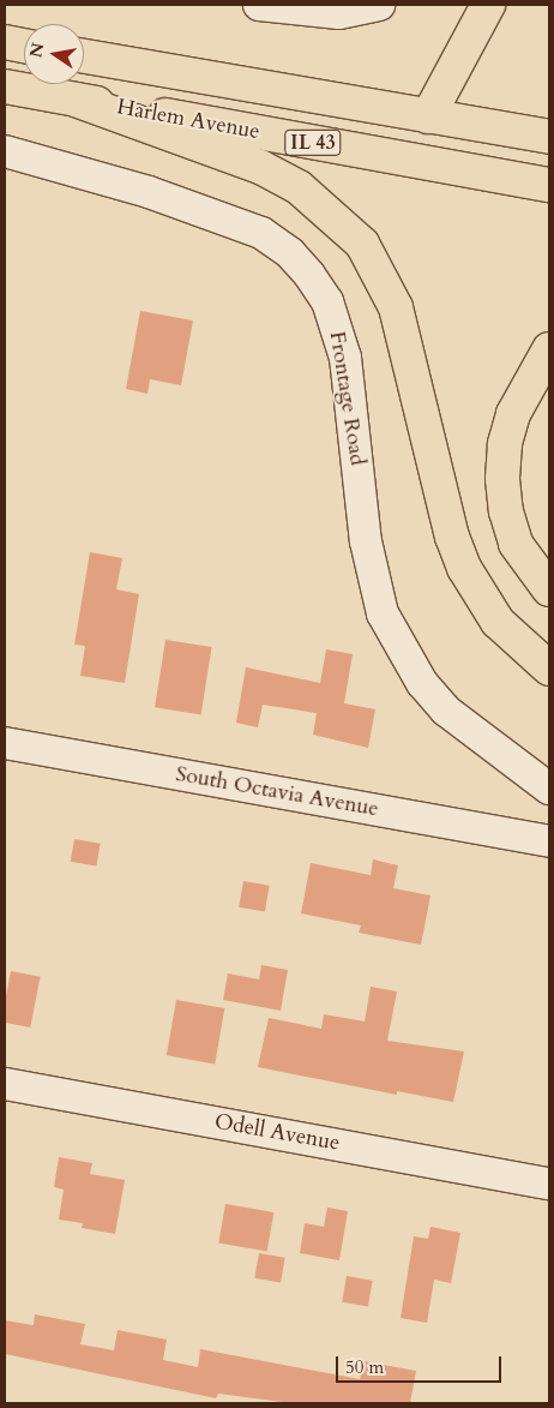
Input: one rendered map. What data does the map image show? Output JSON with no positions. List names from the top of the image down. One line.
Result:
{"streets":{"main road":["Harlem Avenue","IL 43"],"street":["Frontage Road","South Octavia Avenue","Odell Avenue"]},"scale_bar":"50 m","north":"left"}
